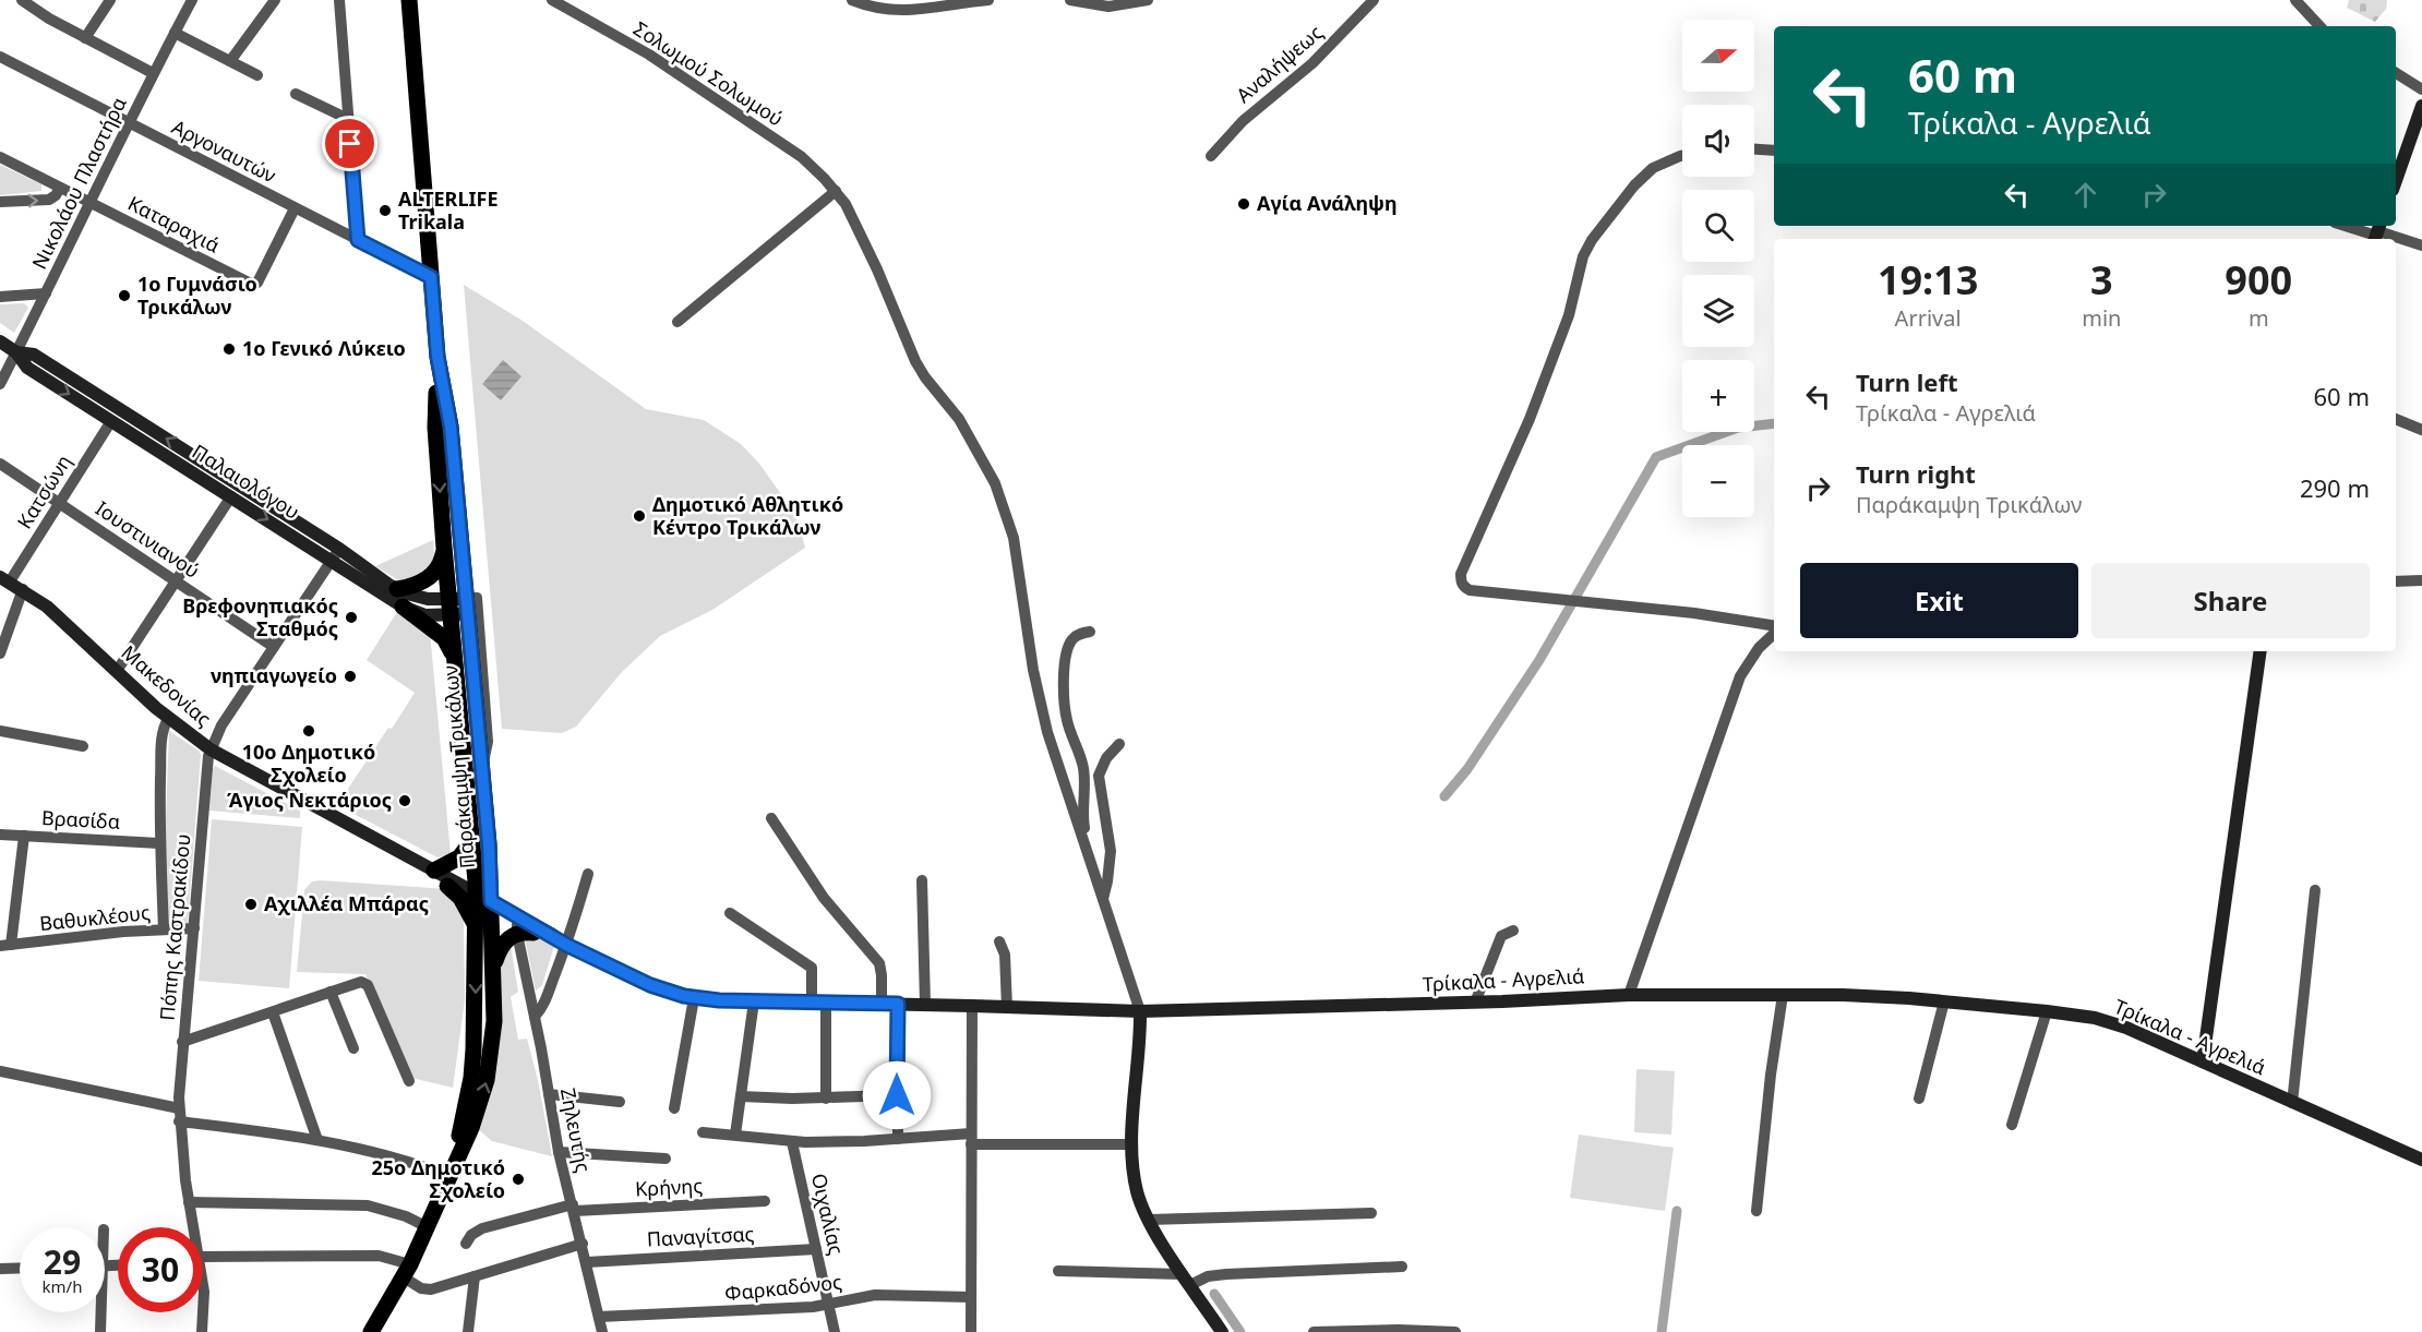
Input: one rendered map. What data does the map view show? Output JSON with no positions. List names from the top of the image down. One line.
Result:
{"streets":{"main road":["Παλαιολόγου","Μακεδονίας","Παράκαμψη Τρικάλων","Τρίκαλα - Αγρελιά"],"street":["Αναλήψεως","Σολωμού Σολωμού","Αργοναυτών","Νικολάου Πλαστήρα","Καταραχιά","Κατσώνη","Ιουστινιανού","Βρασίδα","Βαθυκλέους","Πόπης Καστρακίδου","Ζηλευτής","Κρήνης","Οιχαλίας","Παναγίτσας","Φαρκαδόνος"]},"crossings":[["Αργοναυτών","Νικολάου Πλαστήρα"],["Αργοναυτών","Καταραχιά"],["Αργοναυτών","Παράκαμψη Τρικάλων"],["Νικολάου Πλαστήρα","Καταραχιά"],["Νικολάου Πλαστήρα","Παλαιολόγου"],["Παλαιολόγου","Κατσώνη"],["Παλαιολόγου","Παράκαμψη Τρικάλων"],["Παλαιολόγου","Πόπης Καστρακίδου"],["Κατσώνη","Ιουστινιανού"],["Κατσώνη","Μακεδονίας"],["Ιουστινιανού","Πόπης Καστρακίδου"],["Μακεδονίας","Παράκαμψη Τρικάλων"],["Μακεδονίας","Πόπης Καστρακίδου"],["Μακεδονίας","Τρίκαλα - Αγρελιά"],["Παράκαμψη Τρικάλων","Τρίκαλα - Αγρελιά"],["Βρασίδα","Πόπης Καστρακίδου"],["Βαθυκλέους","Πόπης Καστρακίδου"],["Τρίκαλα - Αγρελιά","Ζηλευτής"],["Ζηλευτής","Κρήνης"],["Ζηλευτής","Παναγίτσας"],["Ζηλευτής","Φαρκαδόνος"],["Οιχαλίας","Παναγίτσας"],["Οιχαλίας","Φαρκαδόνος"]],"places":["Αγία Ανάληψη","ALTERLIFE Trikala","1ο Γυμνάσιο Τρικάλων","1ο Γενικό Λύκειο","Δημοτικό Αθλητικό Κέντρο Τρικάλων","Βρεφονηπιακός Σταθμός","νηπιαγωγείο","10ο Δημοτικό Σχολείο","Άγιος Νεκτάριος","Αχιλλέα Μπάρας","25ο Δημοτικό Σχολείο"],"north":"right","page":{"map_buttons":["+","−"],"turn":["60 m","Τρίκαλα - Αγρελιά"],"eta":["19:13","Arrival","3","min","900","m"],"list":[{"name":"Turn left","note":"Τρίκαλα - Αγρελιά","value":"60 m"},{"name":"Turn right","note":"Παράκαμψη Τρικάλων","value":"290 m"}],"buttons":["Exit","Share"],"speed":"29 km/h","limit":"30"}}
